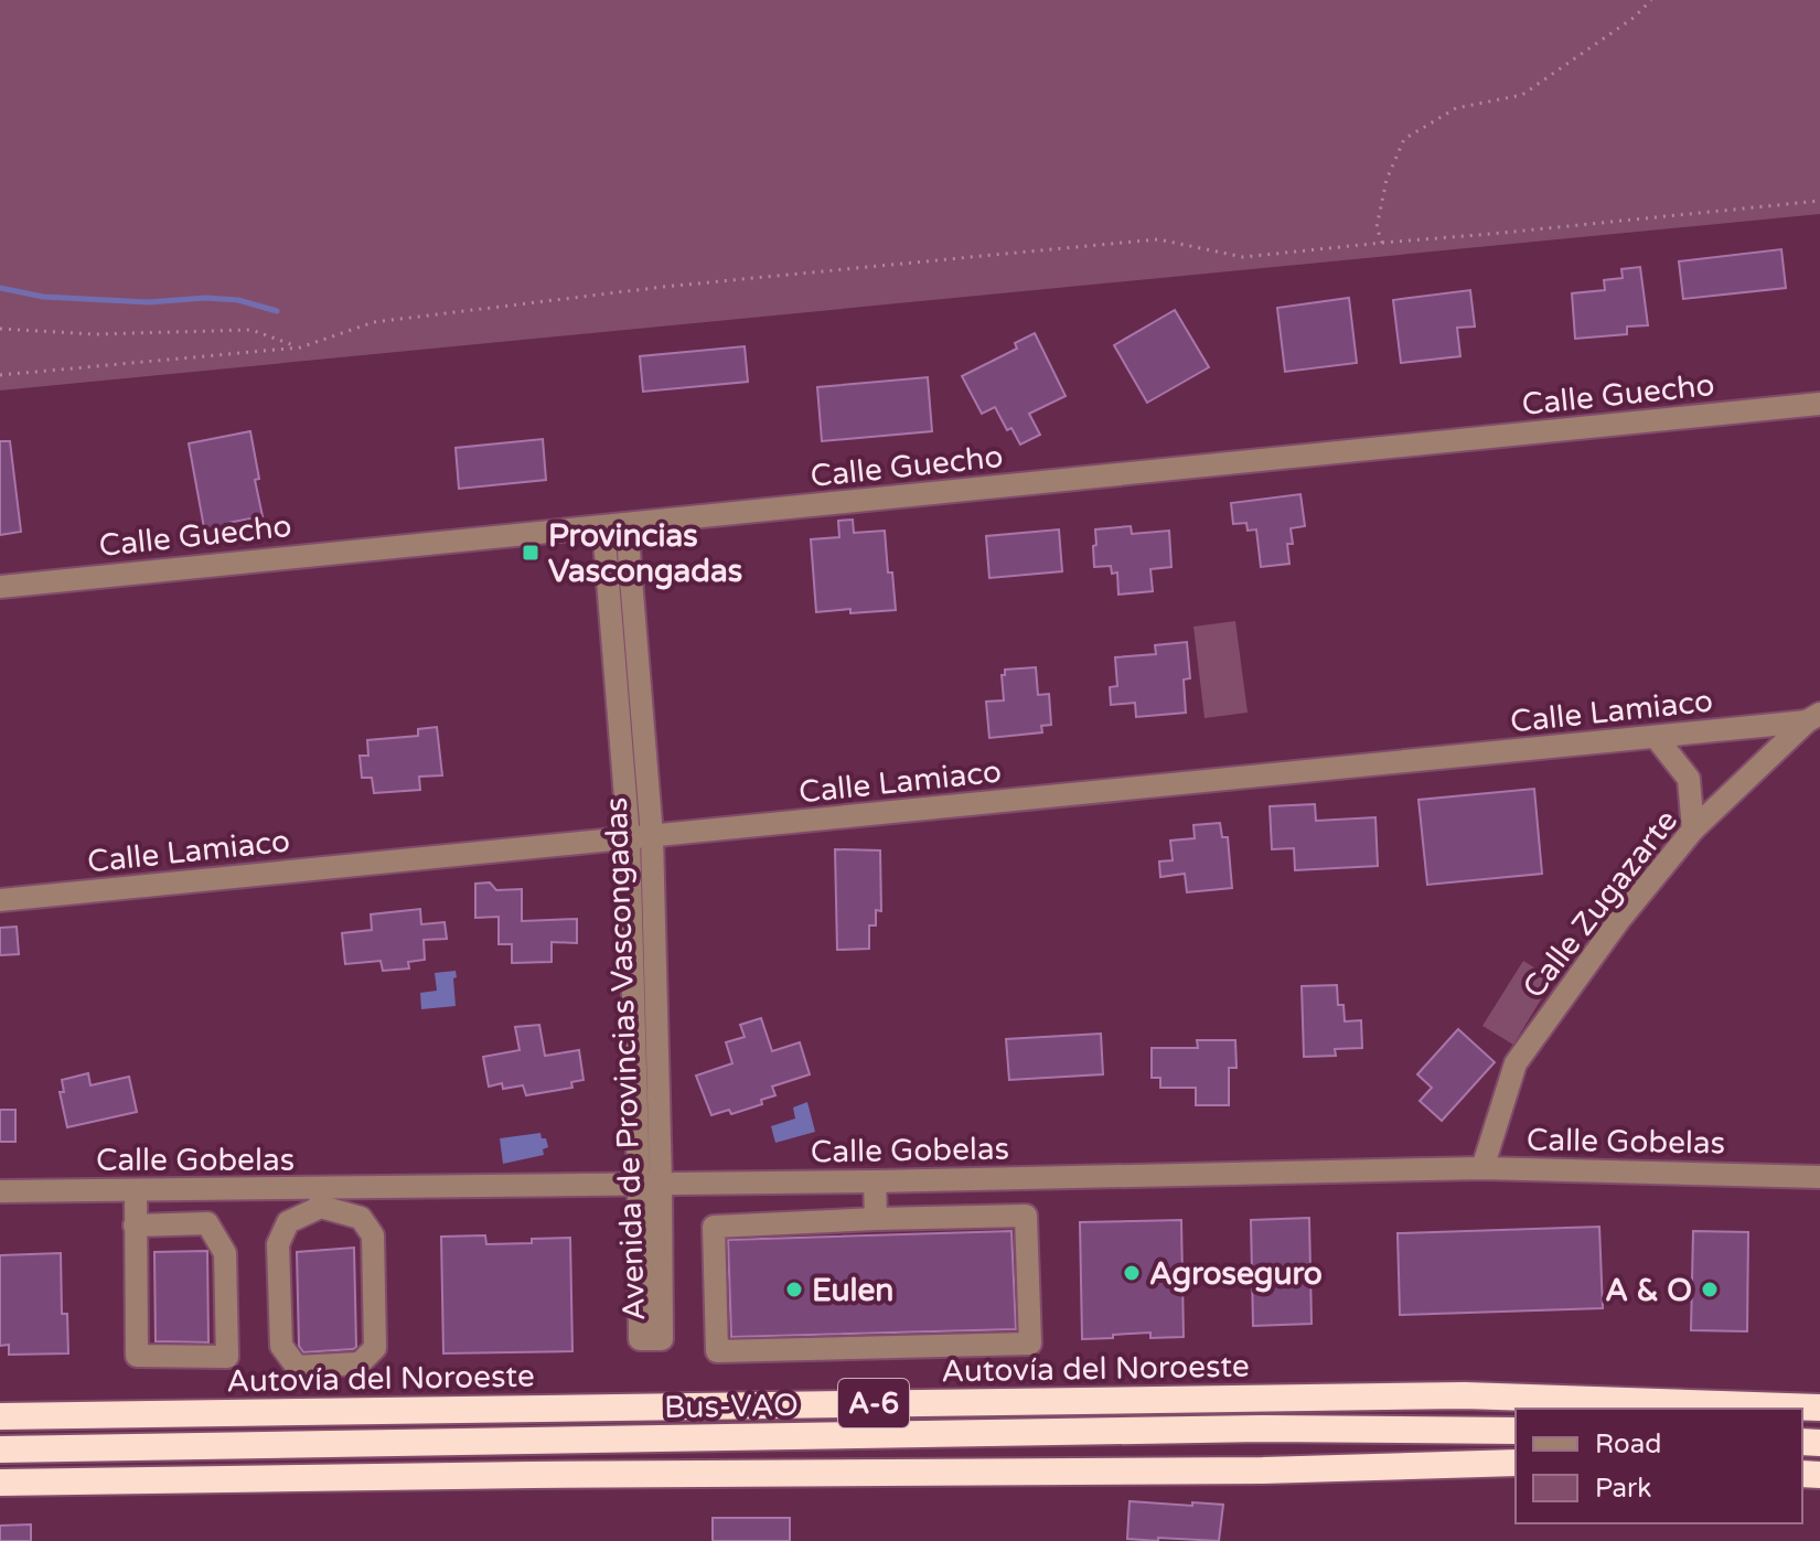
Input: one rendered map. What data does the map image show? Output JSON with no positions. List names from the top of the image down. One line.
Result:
{"streets":{"highway":["Autovía del Noroeste","A-6","Bus-VAO"],"street":["Calle Guecho","Calle Lamiaco","Calle Zugazarte","Avenida de Provincias Vascongadas","Calle Gobelas"]},"crossings":[["Calle Guecho","Avenida de Provincias Vascongadas"],["Calle Lamiaco","Calle Zugazarte"],["Calle Lamiaco","Avenida de Provincias Vascongadas"],["Calle Zugazarte","Calle Gobelas"],["Avenida de Provincias Vascongadas","Calle Gobelas"]],"places":{"transit":["Provincias Vascongadas"],"other":["Agroseguro","Eulen","A & O"]},"legend":["Road","Park"]}
